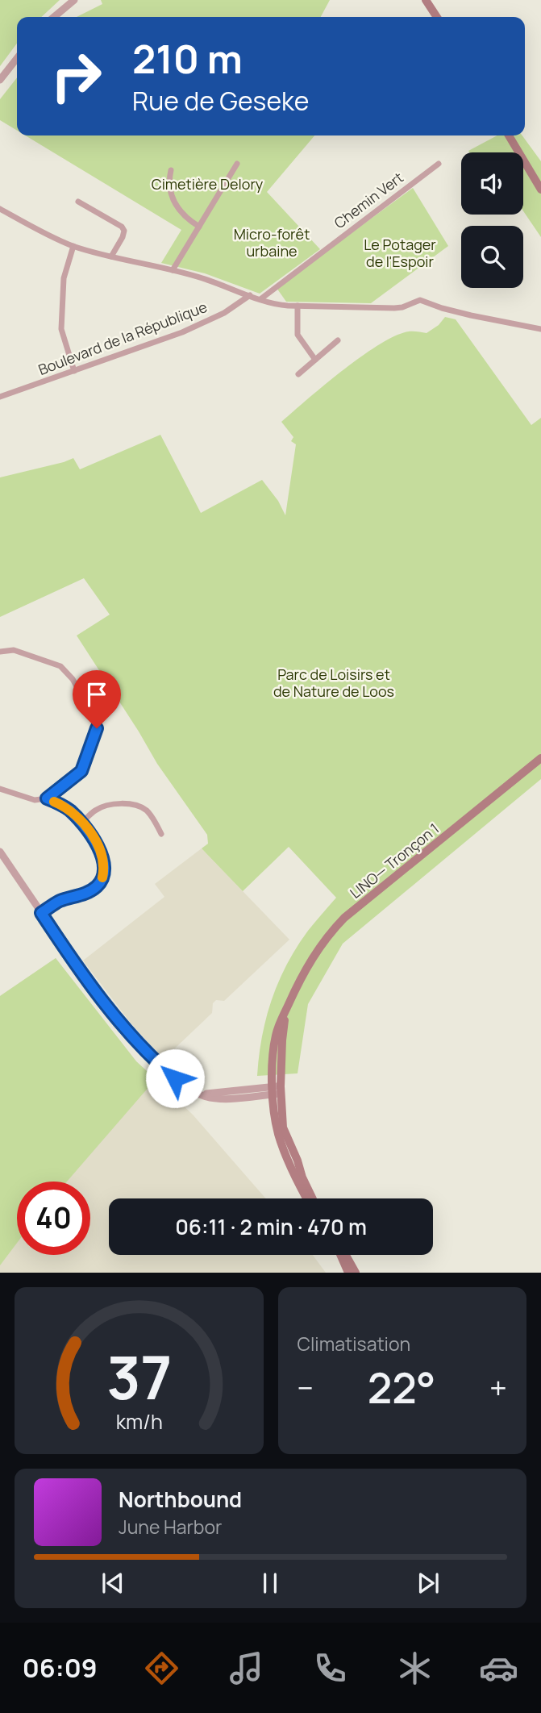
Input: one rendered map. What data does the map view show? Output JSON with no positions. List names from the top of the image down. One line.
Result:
{"streets":{"main road":["LINO— Tronçon 1"],"street":["Chemin Vert","Boulevard de la République"]},"parks":["Cimetière Delory","Micro-forêt urbaine","Le Potager de l'Espoir","Parc de Loisirs et de Nature de Loos"],"page":{"turn":["210 m","Rue de Geseke"],"limit":"40","trip":"06:11 · 2 min · 470 m","tile":"Climatisation","heat":["−","22°","+"],"song":["Northbound","June Harbor"],"tabs":"06:09","gauge":["37","km/h"]}}
